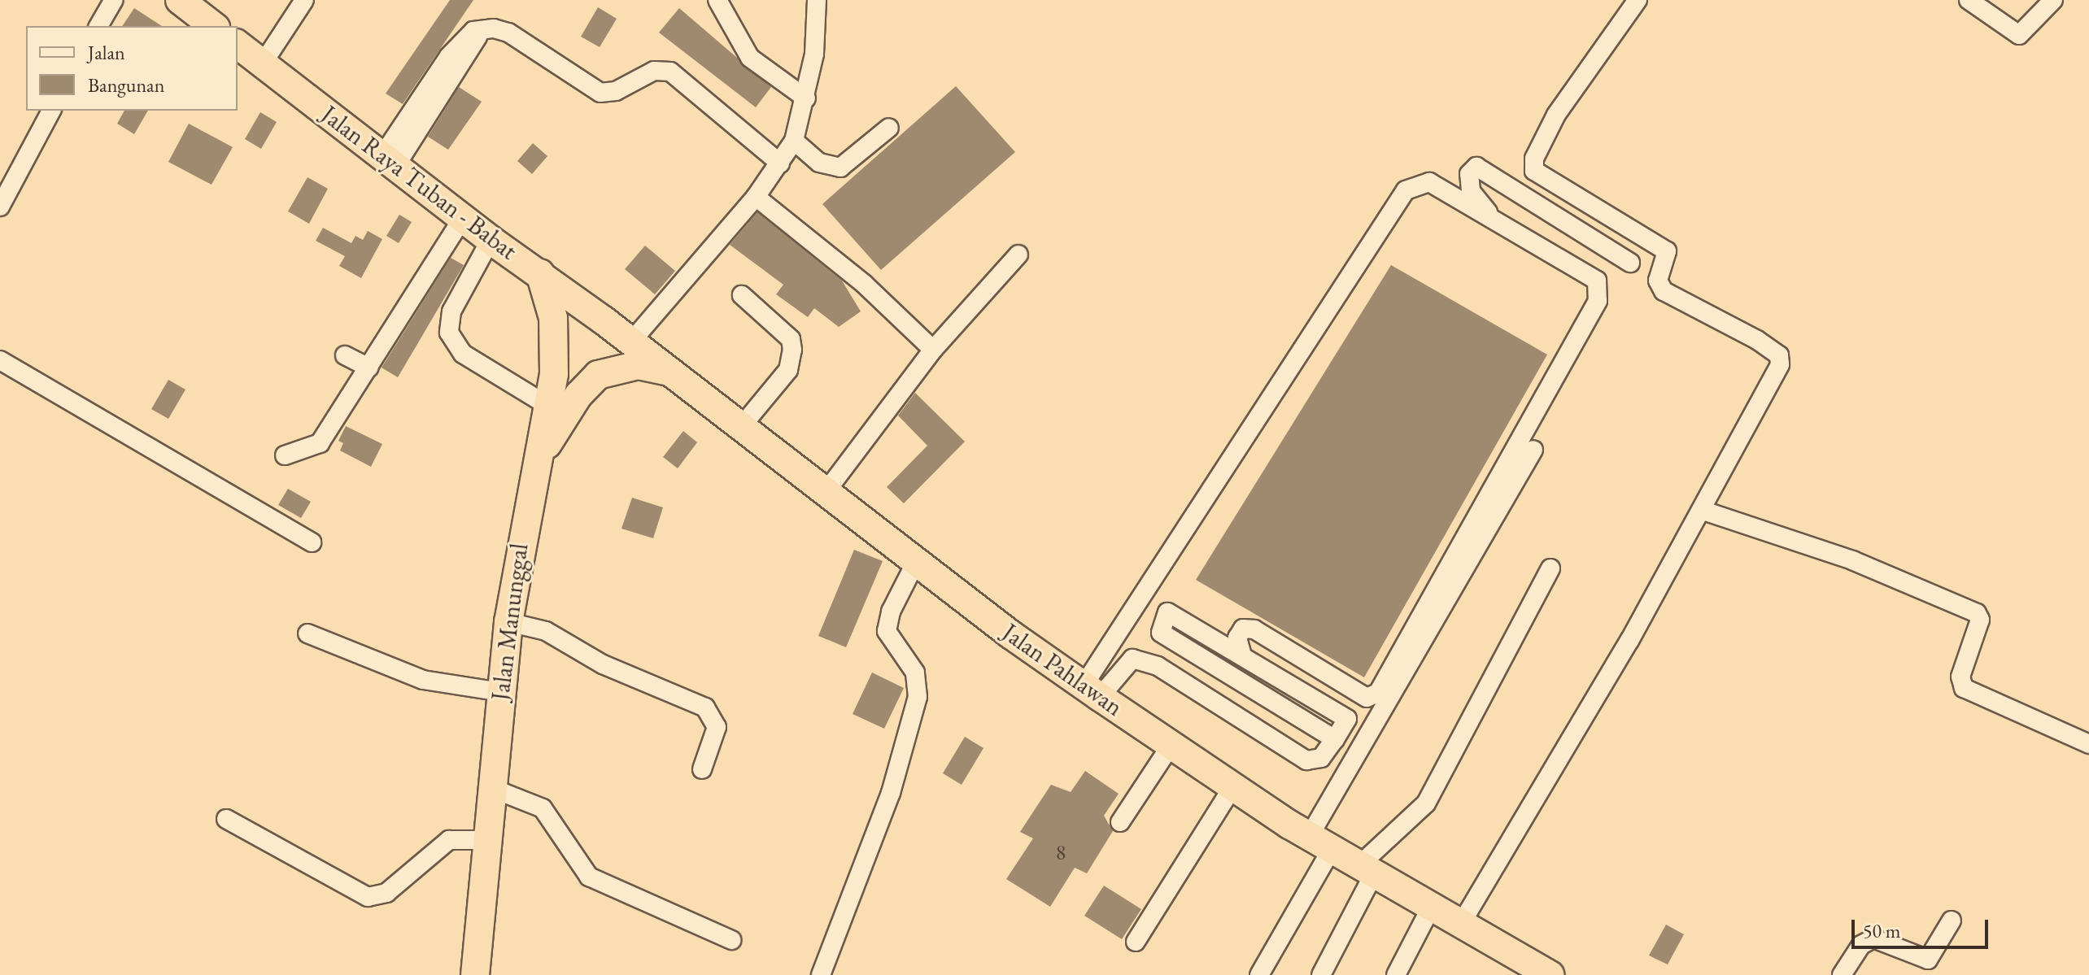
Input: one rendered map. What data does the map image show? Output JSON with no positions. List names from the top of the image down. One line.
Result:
{"streets":{"highway":["Jalan Raya Tuban - Babat","Jalan Manunggal","Jalan Pahlawan"]},"crossings":[["Jalan Raya Tuban - Babat","Jalan Manunggal"],["Jalan Raya Tuban - Babat","Jalan Pahlawan"]],"house_numbers":["8"],"legend":["Jalan","Bangunan"],"scale_bar":"50 m"}
